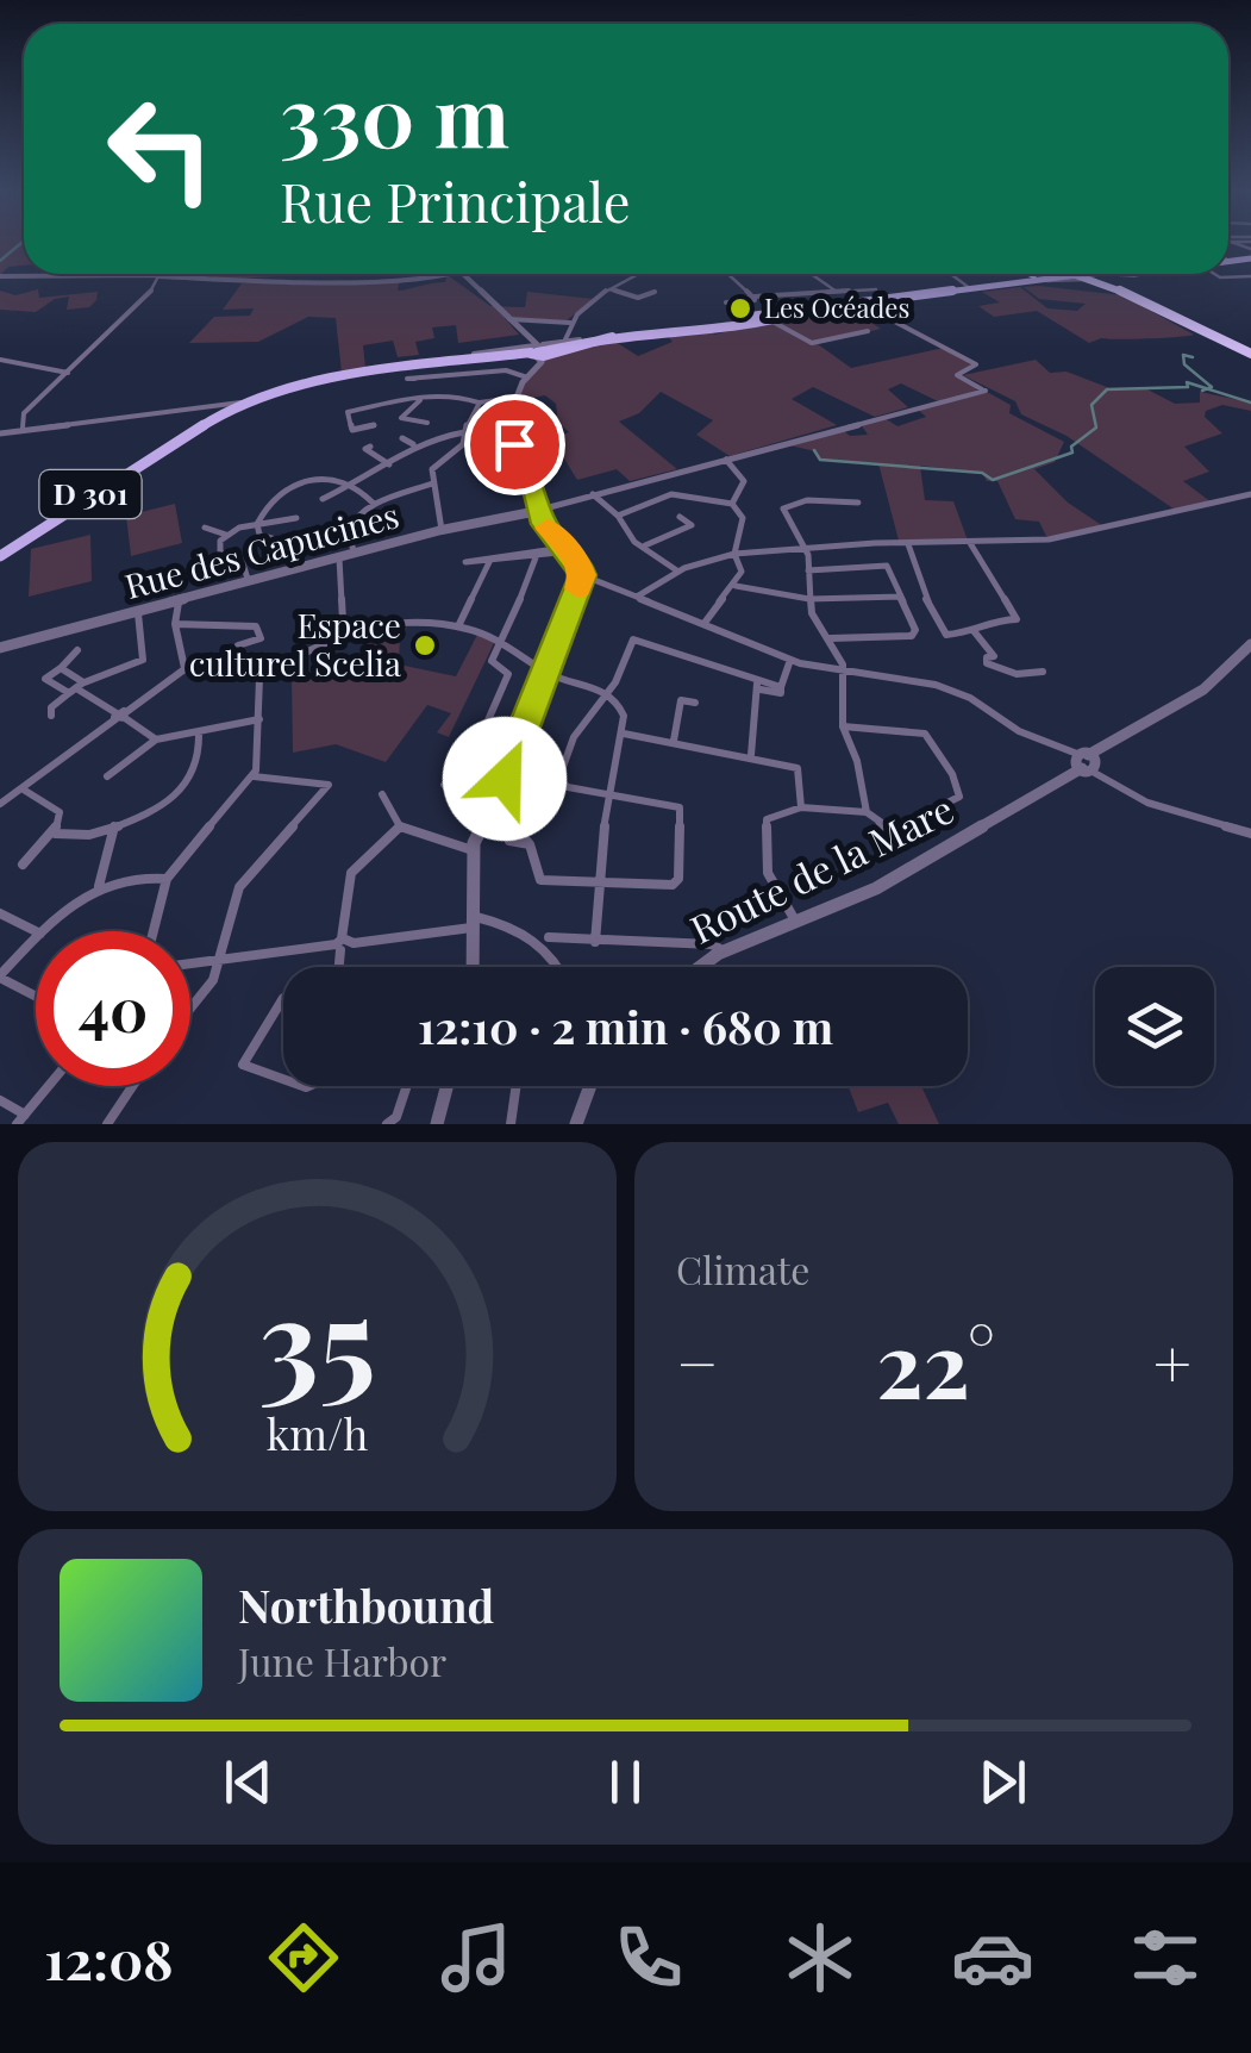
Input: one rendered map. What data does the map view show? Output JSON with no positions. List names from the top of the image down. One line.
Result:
{"streets":{"main road":["D 301"],"street":["Rue des Capucines","Route de la Mare"]},"places":["Les Océades","Espace culturel Scelia"],"page":{"turn":["330 m","Rue Principale"],"limit":"40","trip":"12:10 · 2 min · 680 m","tile":"Climate","heat":["−","22°","+"],"song":["Northbound","June Harbor"],"tabs":"12:08","gauge":["35","km/h"]}}
